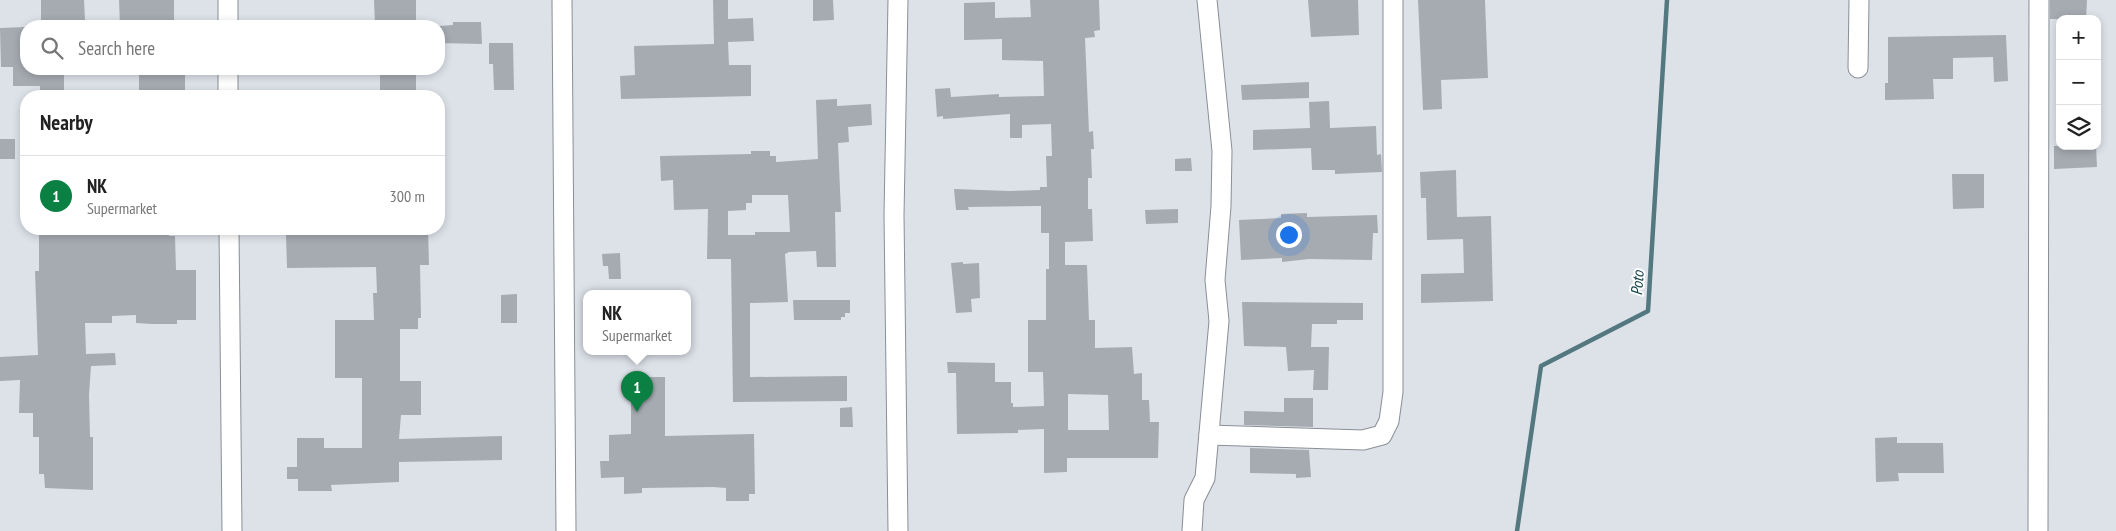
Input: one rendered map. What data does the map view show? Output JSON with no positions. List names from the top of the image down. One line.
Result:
{"water":["Poto"],"page":{"map_buttons":["+","−"],"search":"Search here","heading":"Nearby","list":[{"mark":"1","name":"NK","note":"Supermarket","value":"300 m"}],"popup":["NK","Supermarket"],"pins":"1"}}
